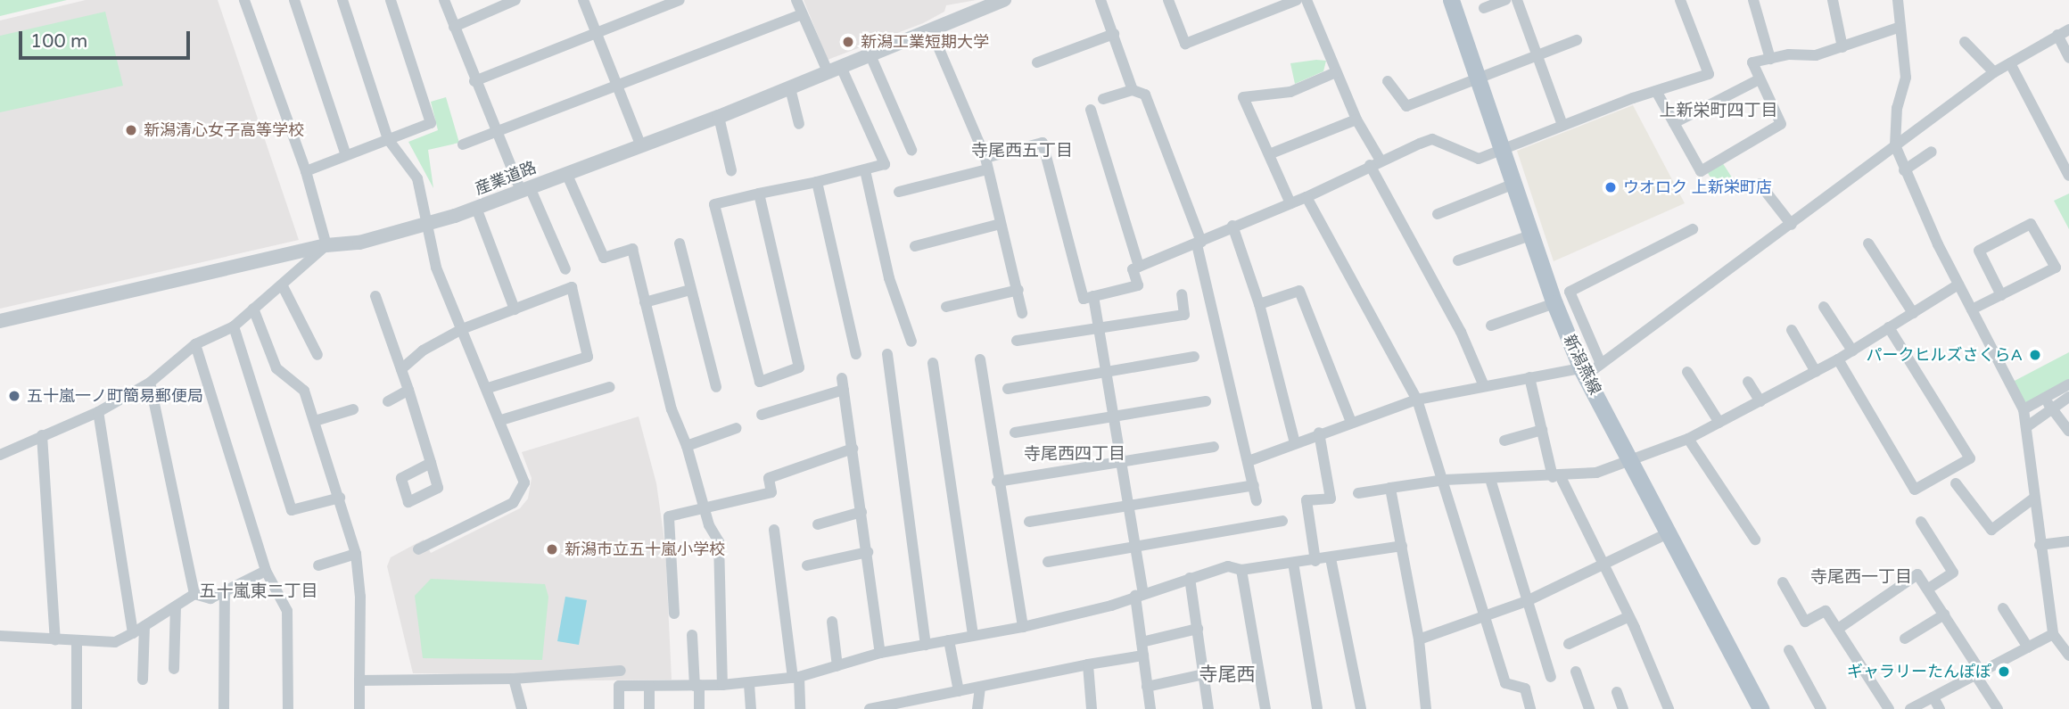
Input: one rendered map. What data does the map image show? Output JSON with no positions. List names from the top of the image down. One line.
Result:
{"streets":{"main road":["新潟燕線"],"street":["産業道路"]},"districts":["上新栄町四丁目","寺尾西五丁目","寺尾西四丁目","寺尾西一丁目","五十嵐東二丁目","寺尾西"],"places":["新潟工業短期大学","新潟清心女子高等学校","ウオロク 上新栄町店","パークヒルズさくらA","五十嵐一ノ町簡易郵便局","新潟市立五十嵐小学校","ギャラリーたんぽぽ"],"scale_bar":"100 m"}
